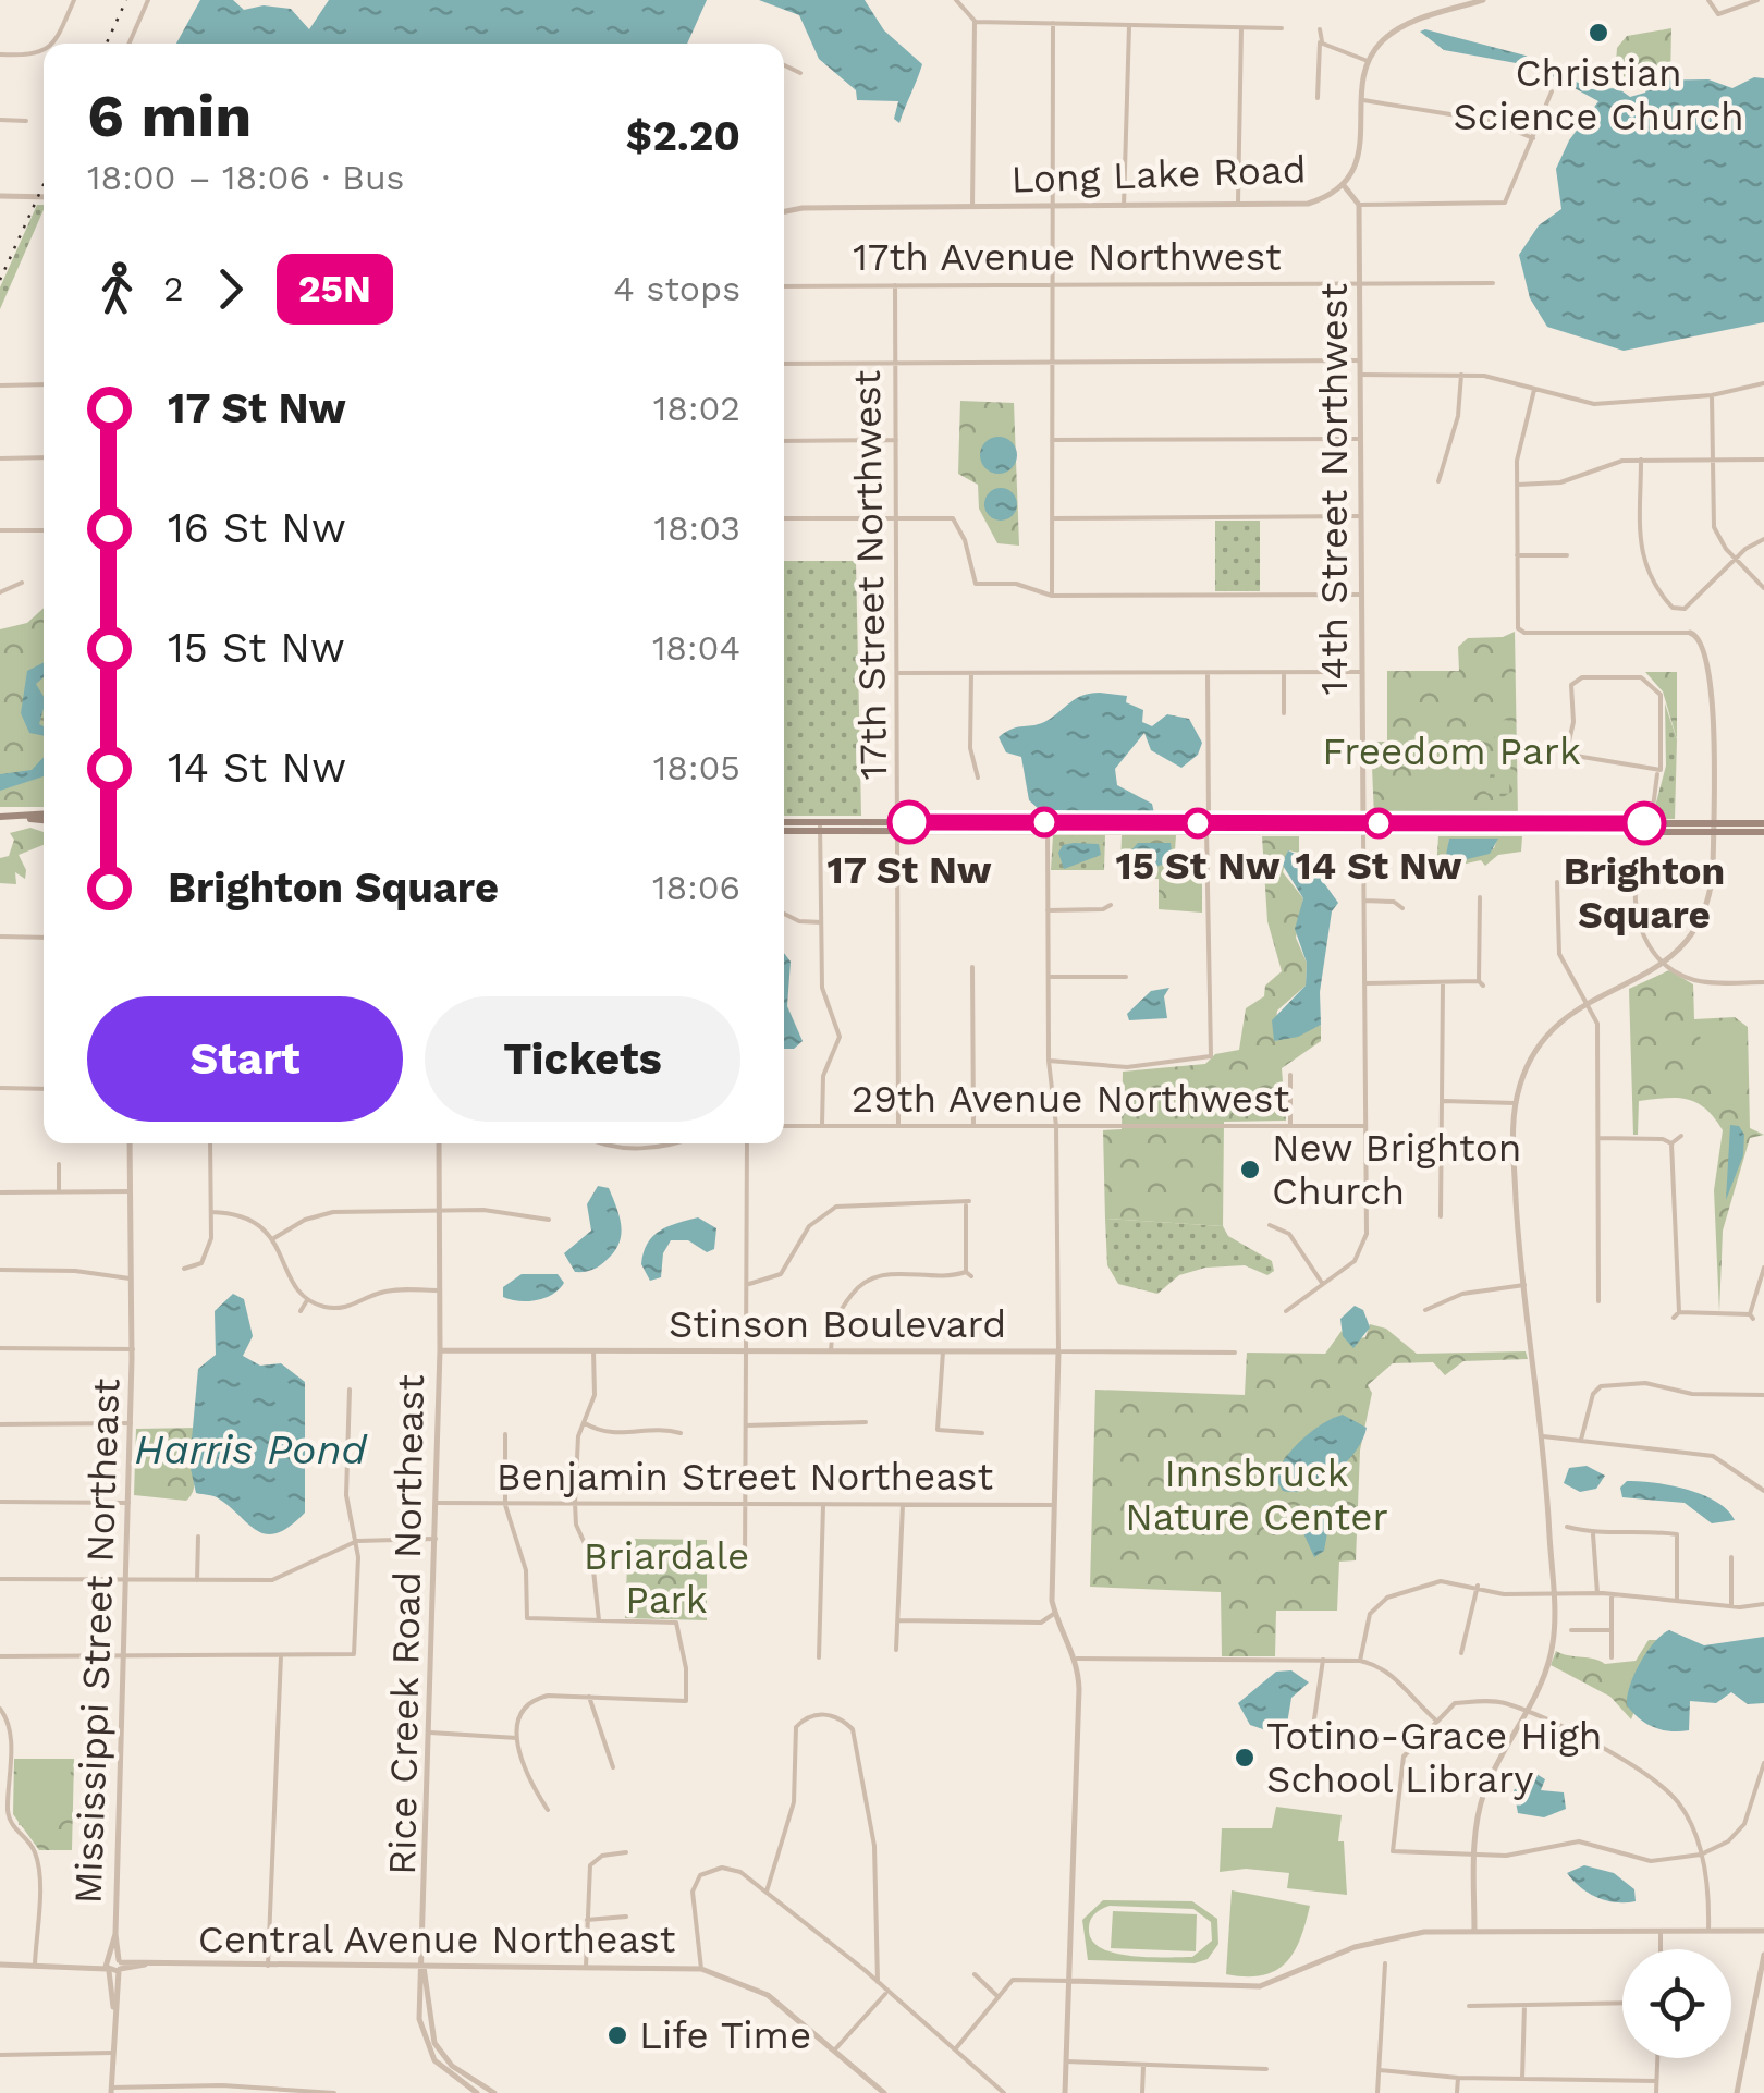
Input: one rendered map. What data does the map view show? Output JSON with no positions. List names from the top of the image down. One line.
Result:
{"streets":{"street":["Long Lake Road","17th Avenue Northwest","14th Street Northwest","17th Street Northwest","29th Avenue Northwest","Stinson Boulevard","Benjamin Street Northeast","Rice Creek Road Northeast","Mississippi Street Northeast","Central Avenue Northeast"]},"crossings":[["17th Avenue Northwest","14th Street Northwest"],["17th Avenue Northwest","17th Street Northwest"],["14th Street Northwest","29th Avenue Northwest"],["17th Street Northwest","29th Avenue Northwest"],["Stinson Boulevard","Rice Creek Road Northeast"],["Benjamin Street Northeast","Rice Creek Road Northeast"],["Rice Creek Road Northeast","Central Avenue Northeast"],["Mississippi Street Northeast","Central Avenue Northeast"]],"water":["Harris Pond"],"parks":["Freedom Park","Innsbruck Nature Center","Briardale Park"],"places":["Christian Science Church","17 St Nw","15 St Nw","14 St Nw","Brighton Square","New Brighton Church","Totino-Grace High School Library","Life Time"],"lines":["bus line 25N"],"page":{"heading":["6 min","18:00 – 18:06 · Bus","$2.20"],"legs":["2","25N","4 stops"],"list":[{"name":"17 St Nw","value":"18:02"},{"name":"16 St Nw","value":"18:03"},{"name":"15 St Nw","value":"18:04"},{"name":"14 St Nw","value":"18:05"},{"name":"Brighton Square","value":"18:06"}],"buttons":["Start","Tickets"]}}
